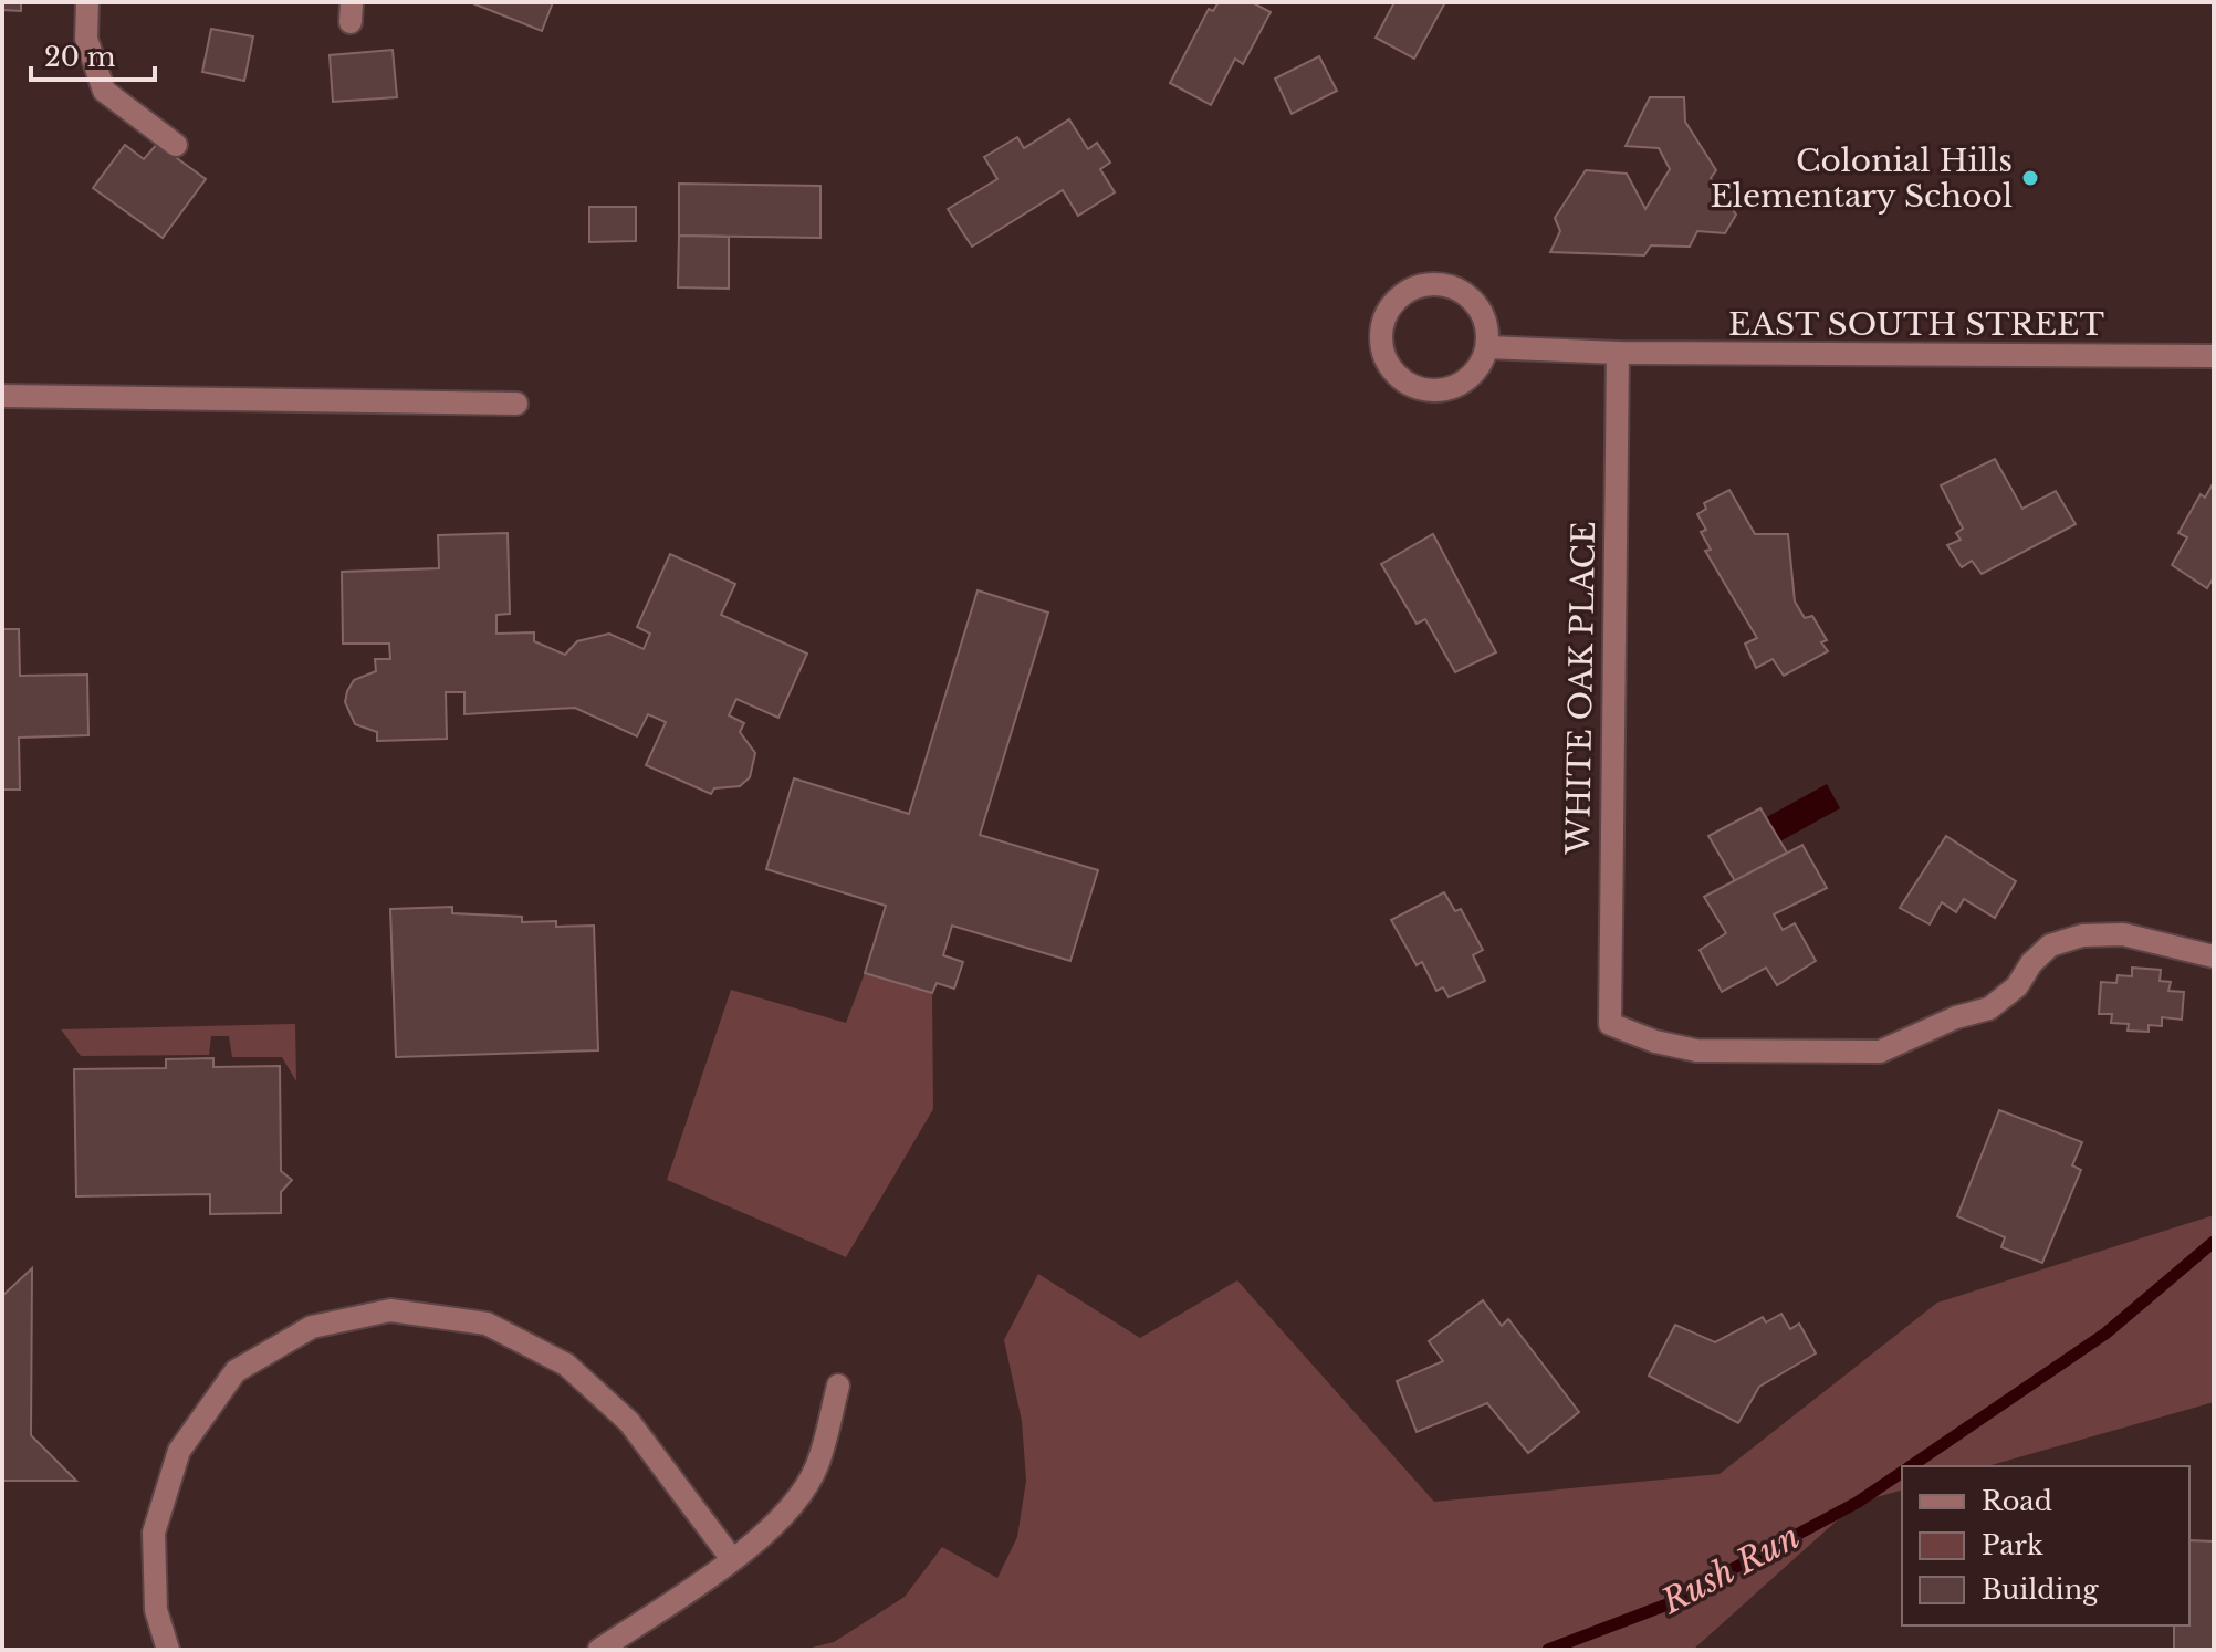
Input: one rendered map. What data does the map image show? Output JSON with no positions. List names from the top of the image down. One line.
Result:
{"streets":{"street":["EAST SOUTH STREET","WHITE OAK PLACE"]},"crossings":[["EAST SOUTH STREET","WHITE OAK PLACE"]],"water":["Rush Run"],"places":["Colonial Hills Elementary School"],"legend":["Road","Park","Building"],"scale_bar":"20 m"}
